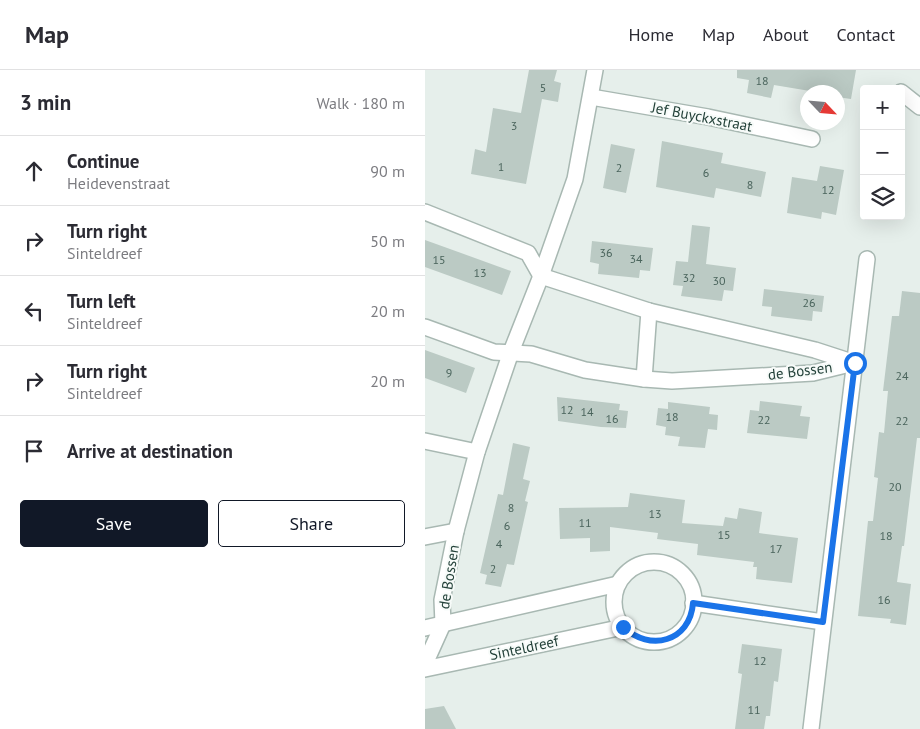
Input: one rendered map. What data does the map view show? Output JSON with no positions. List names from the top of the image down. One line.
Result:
{"streets":{"street":["Jef Buyckxstraat","de Bossen","Sinteldreef"]},"house_numbers":["18","5","3","1","2","6","8","12","36","34","15","13","32","30","26","9","24","12","14","18","16","22","22","20","8","13","11","6","15","18","4","17","2","16","12","11"],"north":"bottom right","page":{"header":"Map","nav":["Home","Map","About","Contact"],"heading":["3 min","Walk · 180 m"],"map_buttons":["+","−"],"list":[["Continue","Heidevenstraat","90 m"],["Turn right","Sinteldreef","50 m"],["Turn left","Sinteldreef","20 m"],["Turn right","Sinteldreef","20 m"],"Arrive at destination"],"buttons":["Save","Share"]}}
